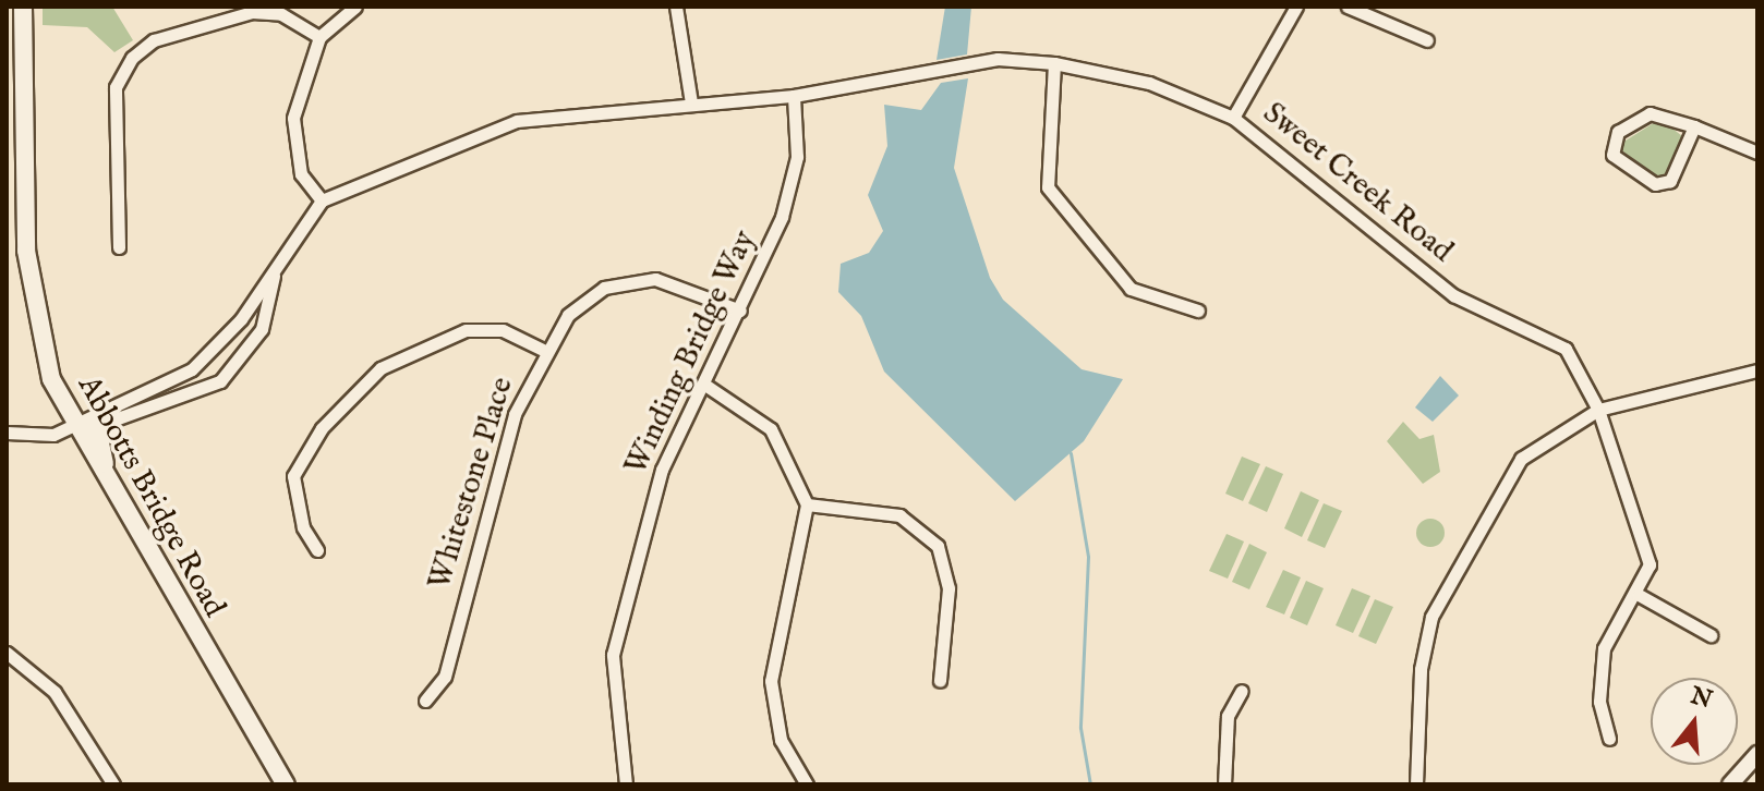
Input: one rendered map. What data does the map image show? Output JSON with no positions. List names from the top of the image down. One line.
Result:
{"streets":{"main road":["Abbotts Bridge Road"],"street":["Sweet Creek Road","Winding Bridge Way","Whitestone Place"]},"crossings":[["Sweet Creek Road","Winding Bridge Way"],["Winding Bridge Way","Whitestone Place"]],"north":"top"}
